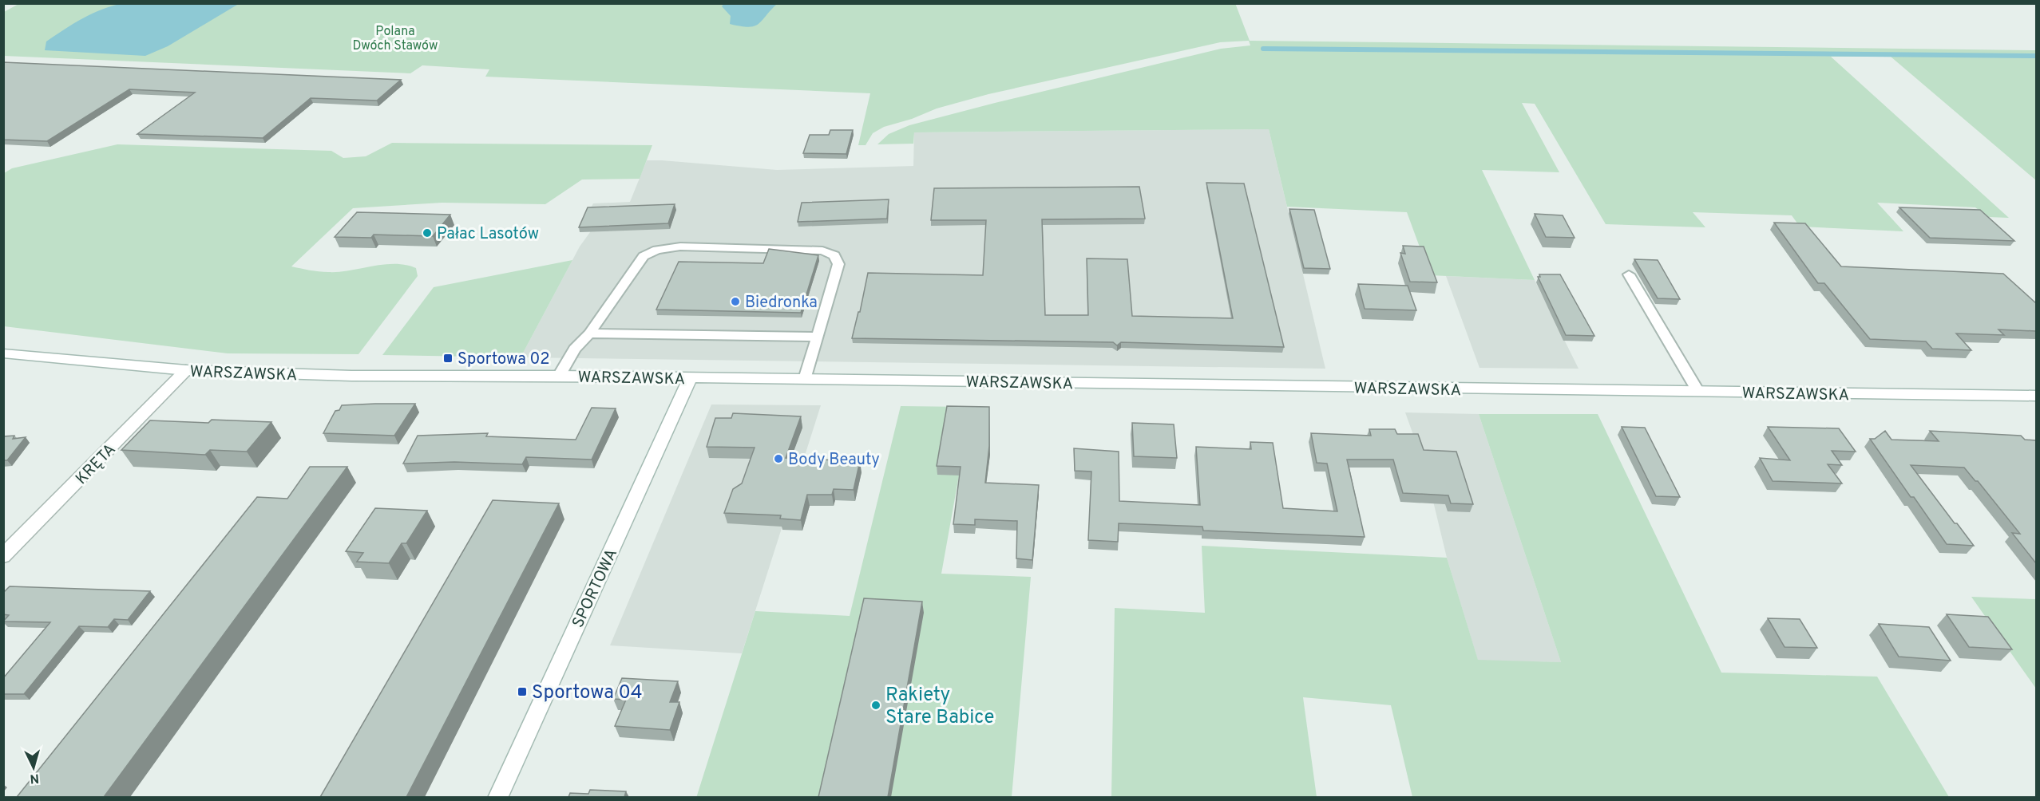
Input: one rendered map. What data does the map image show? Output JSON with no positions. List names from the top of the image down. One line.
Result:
{"streets":{"main road":["WARSZAWSKA","KRĘTA","SPORTOWA"]},"crossings":[["WARSZAWSKA","KRĘTA"],["WARSZAWSKA","SPORTOWA"]],"parks":["Polana Dwóch Stawów"],"places":{"other":["Pałac Lasotów","Biedronka","Body Beauty","Rakiety Stare Babice"],"transit":["Sportowa 02","Sportowa 04"]},"north":"bottom"}
